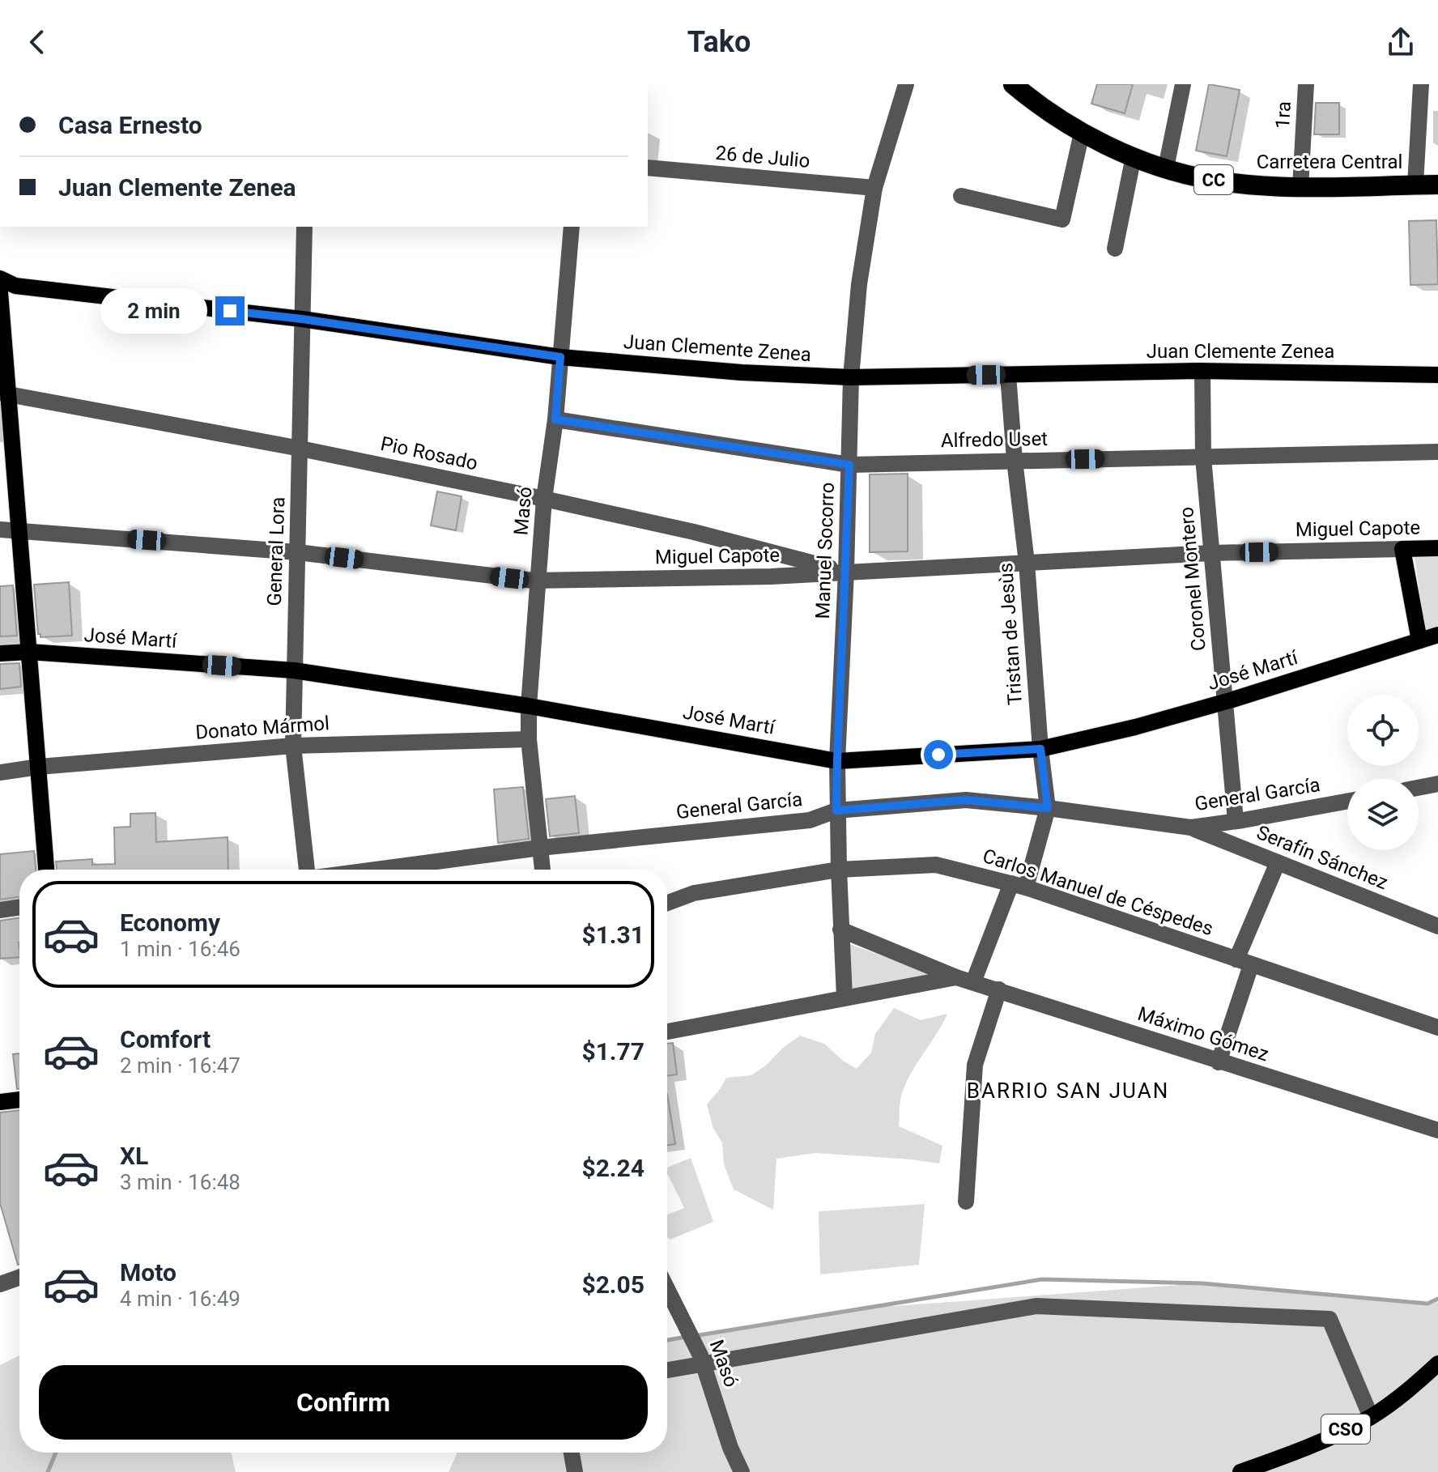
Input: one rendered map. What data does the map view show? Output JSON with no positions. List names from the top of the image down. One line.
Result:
{"streets":{"highway":["Carretera Central","CC"],"main road":["Juan Clemente Zenea","Miguel Capote","José Martí","CSO"],"street":["1ra","26 de Julio","Alfredo Uset","Pio Rosado","Masó","Manuel Socorro","General Lora","Coronel Montero","Tristan de Jesùs","Donato Mármol","General García","Serafín Sánchez","Carlos Manuel de Céspedes","Máximo Gómez"]},"crossings":[["1ra","Carretera Central"],["26 de Julio","Manuel Socorro"],["Juan Clemente Zenea","Masó"],["Juan Clemente Zenea","Manuel Socorro"],["Juan Clemente Zenea","General Lora"],["Juan Clemente Zenea","Coronel Montero"],["Juan Clemente Zenea","Tristan de Jesùs"],["Alfredo Uset","Masó"],["Alfredo Uset","Manuel Socorro"],["Alfredo Uset","Coronel Montero"],["Alfredo Uset","Tristan de Jesùs"],["Pio Rosado","Masó"],["Pio Rosado","Miguel Capote"],["Pio Rosado","Manuel Socorro"],["Pio Rosado","General Lora"],["Masó","Miguel Capote"],["Masó","José Martí"],["Masó","Donato Mármol"],["Masó","General García"],["Miguel Capote","Manuel Socorro"],["Miguel Capote","General Lora"],["Miguel Capote","Coronel Montero"],["Miguel Capote","Tristan de Jesùs"],["Manuel Socorro","José Martí"],["Manuel Socorro","General García"],["Manuel Socorro","Carlos Manuel de Céspedes"],["Manuel Socorro","Máximo Gómez"],["General Lora","José Martí"],["General Lora","Donato Mármol"],["Coronel Montero","José Martí"],["Coronel Montero","General García"],["Tristan de Jesùs","José Martí"],["Tristan de Jesùs","General García"],["Tristan de Jesùs","Carlos Manuel de Céspedes"],["Tristan de Jesùs","Máximo Gómez"],["General García","Serafín Sánchez"]],"districts":["BARRIO SAN JUAN"],"page":{"header":"Tako","banner":["Casa Ernesto","Juan Clemente Zenea"],"bubble":"2 min","list":[{"name":"Economy","note":"1 min · 16:46","value":"$1.31"},{"name":"Comfort","note":"2 min · 16:47","value":"$1.77"},{"name":"XL","note":"3 min · 16:48","value":"$2.24"},{"name":"Moto","note":"4 min · 16:49","value":"$2.05"}],"buttons":"Confirm"}}
